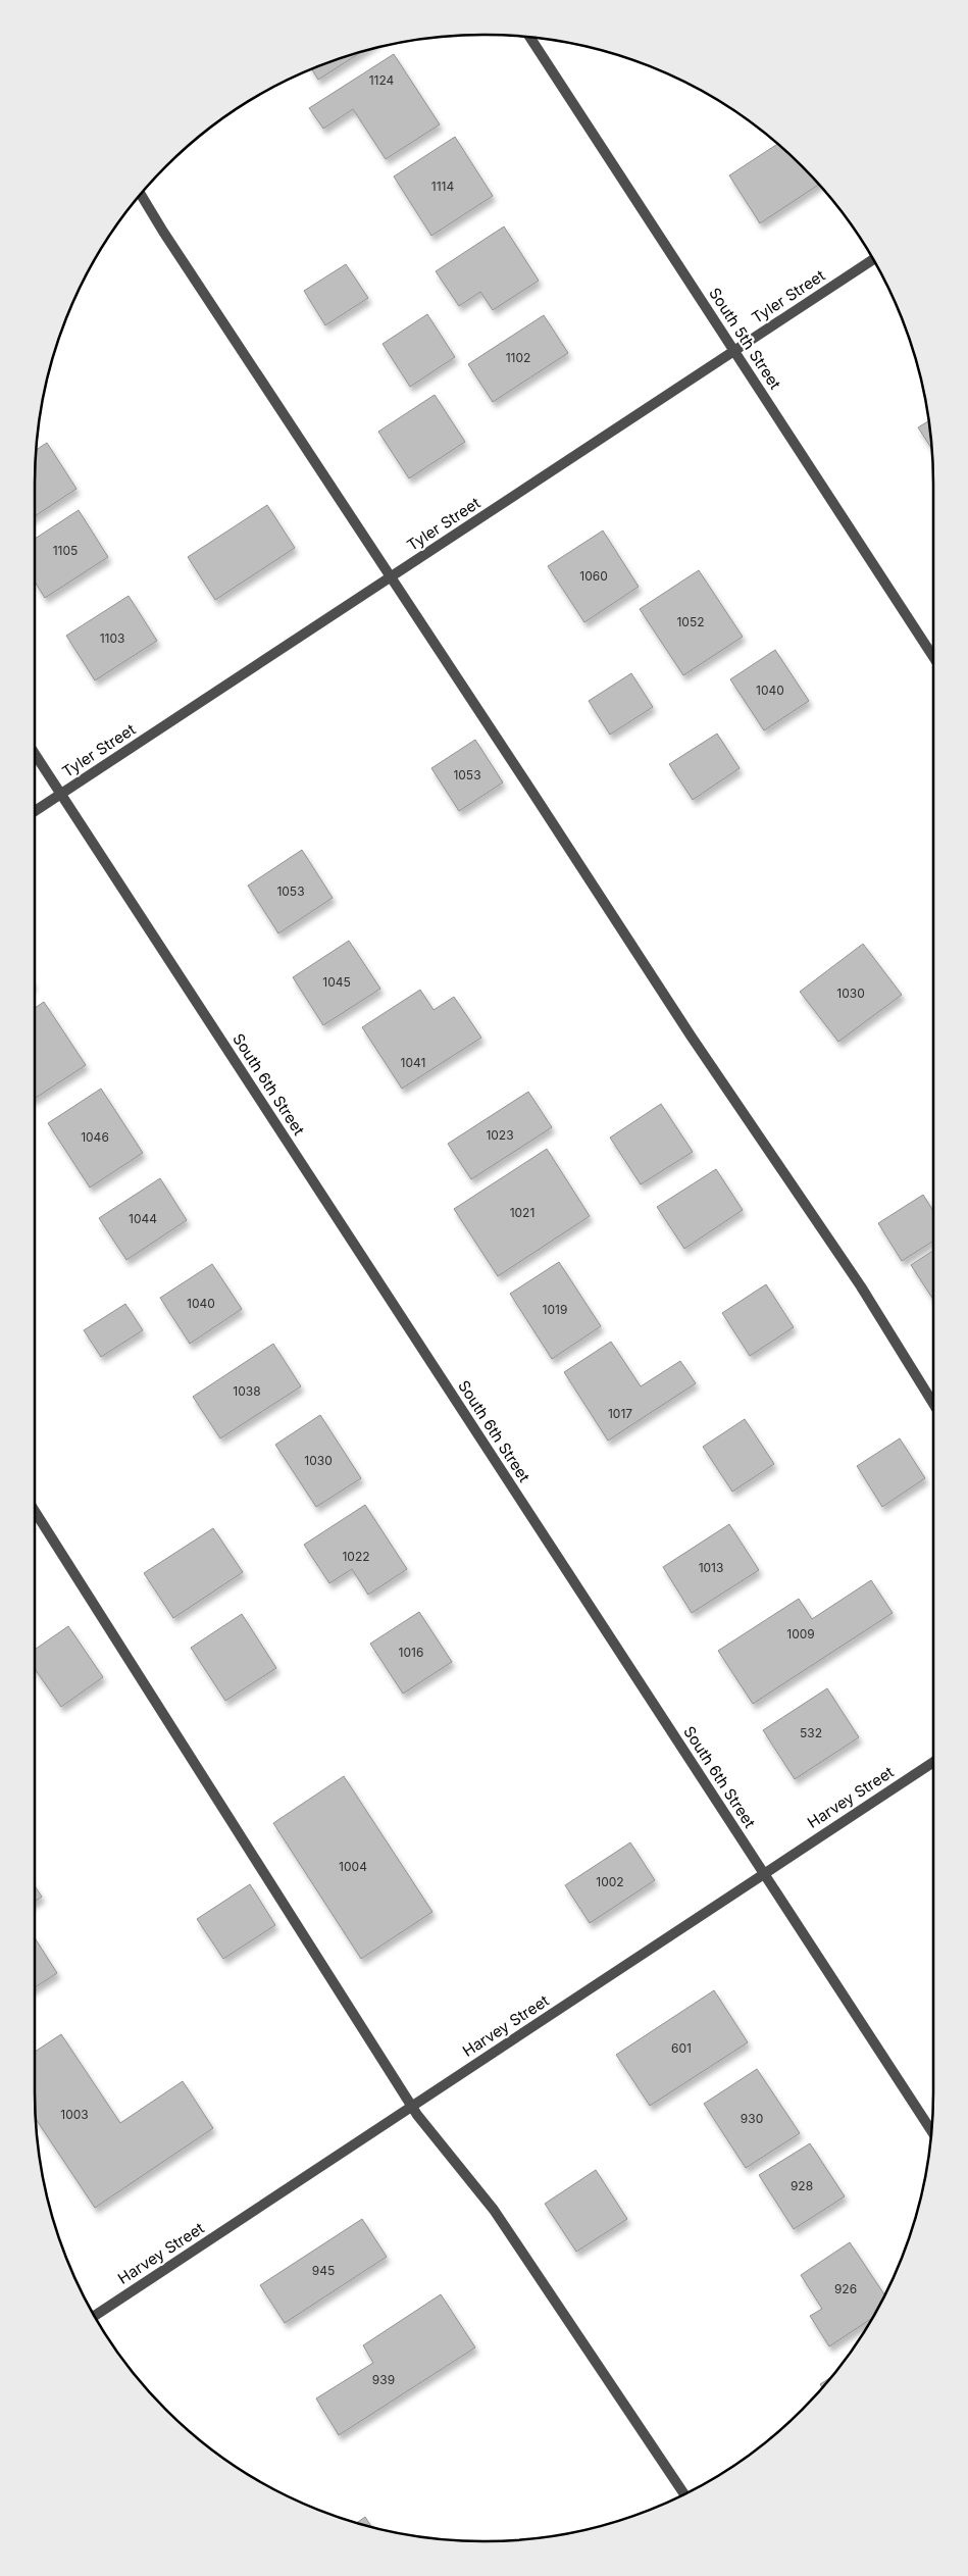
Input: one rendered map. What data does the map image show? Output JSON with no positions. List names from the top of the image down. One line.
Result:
{"streets":{"street":["Tyler Street","South 5th Street","South 6th Street","Harvey Street"]},"crossings":[["Tyler Street","South 5th Street"],["Tyler Street","South 6th Street"],["South 6th Street","Harvey Street"]],"house_numbers":["1124","1114","1102","1105","1060","1052","1103","1040","1053","1053","1045","1030","1041","1023","1046","1021","1044","1040","1019","1038","1017","1030","1022","1013","1009","1016","532","1004","1002","601","1003","930","928","945","926","939"]}
